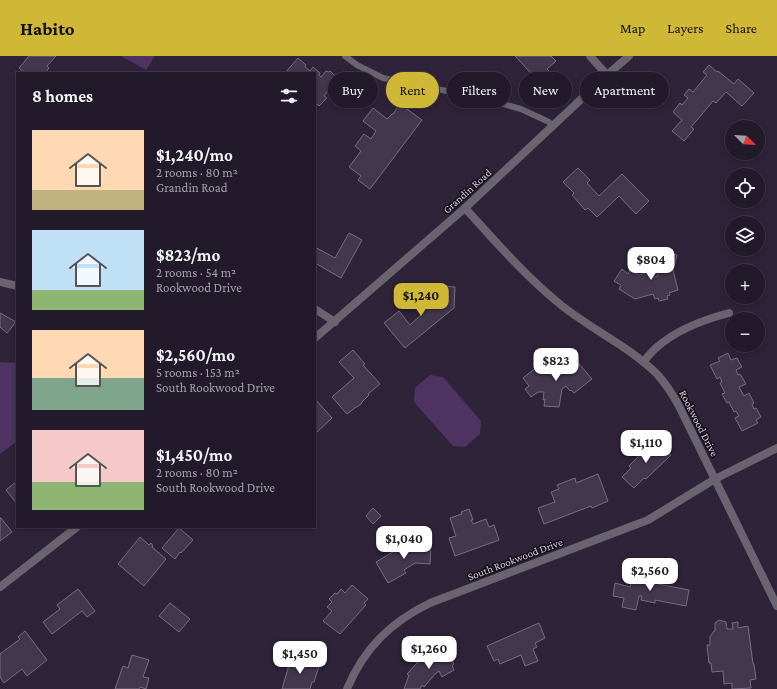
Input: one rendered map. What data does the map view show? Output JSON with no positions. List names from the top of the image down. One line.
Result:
{"streets":{"street":["Grandin Road","Rookwood Drive","South Rookwood Drive"]},"crossings":[["Grandin Road","Rookwood Drive"],["Rookwood Drive","South Rookwood Drive"]],"north":"bottom right","page":{"header":"Habito","nav":["Map","Layers","Share"],"chip":["Buy","Rent","Filters","New","Apartment"],"heading":"8 homes","map_buttons":["+","−"],"list":[{"name":"$1,240/mo","note":"2 rooms · 80 m² · Grandin Road"},{"name":"$823/mo","note":"2 rooms · 54 m² · Rookwood Drive"},{"name":"$2,560/mo","note":"5 rooms · 153 m² · South Rookwood Drive"},{"name":"$1,450/mo","note":"2 rooms · 80 m² · South Rookwood Drive"}],"price":["$804","$1,240","$823","$1,110","$1,040","$2,560","$1,260","$1,450"]}}
